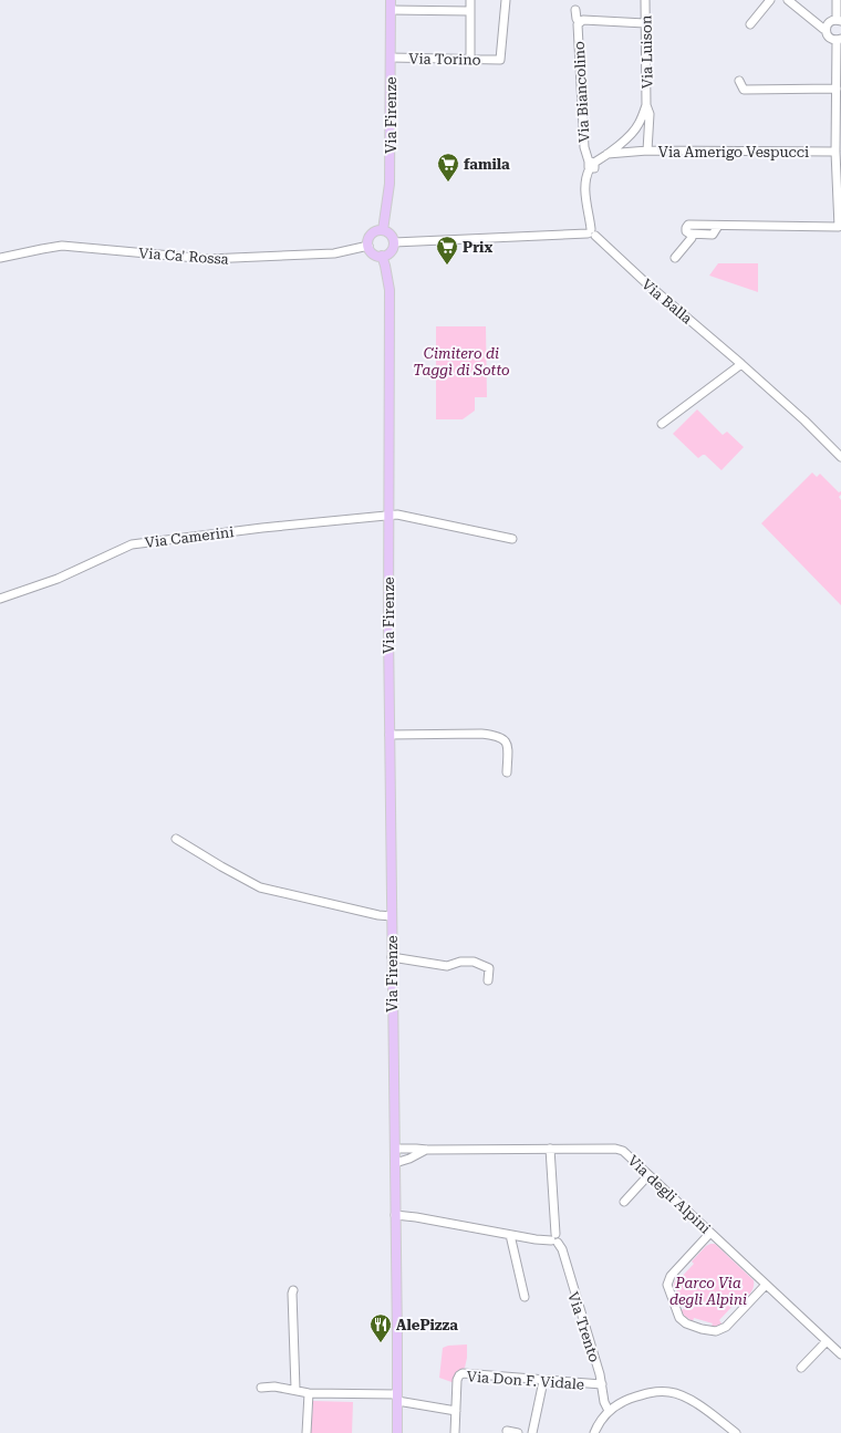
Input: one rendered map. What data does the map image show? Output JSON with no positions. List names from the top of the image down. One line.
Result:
{"streets":{"main road":["Via Firenze"],"street":["Via Luison","Via Torino","Via Biancolino","Via Amerigo Vespucci","Via Ca' Rossa","Via Balla","Via Camerini","Via degli Alpini","Via Trento","Via Don F. Vidale"]},"crossings":[["Via Luison","Via Biancolino"],["Via Luison","Via Amerigo Vespucci"],["Via Torino","Via Firenze"],["Via Firenze","Via Ca' Rossa"],["Via Firenze","Via Camerini"],["Via Firenze","Via degli Alpini"],["Via degli Alpini","Via Trento"],["Via Trento","Via Don F. Vidale"]],"parks":["Cimitero di Taggì di Sotto","Parco Via degli Alpini"],"places":{"supermarket":["famila","Prix"],"restaurant":["AlePizza"]}}
